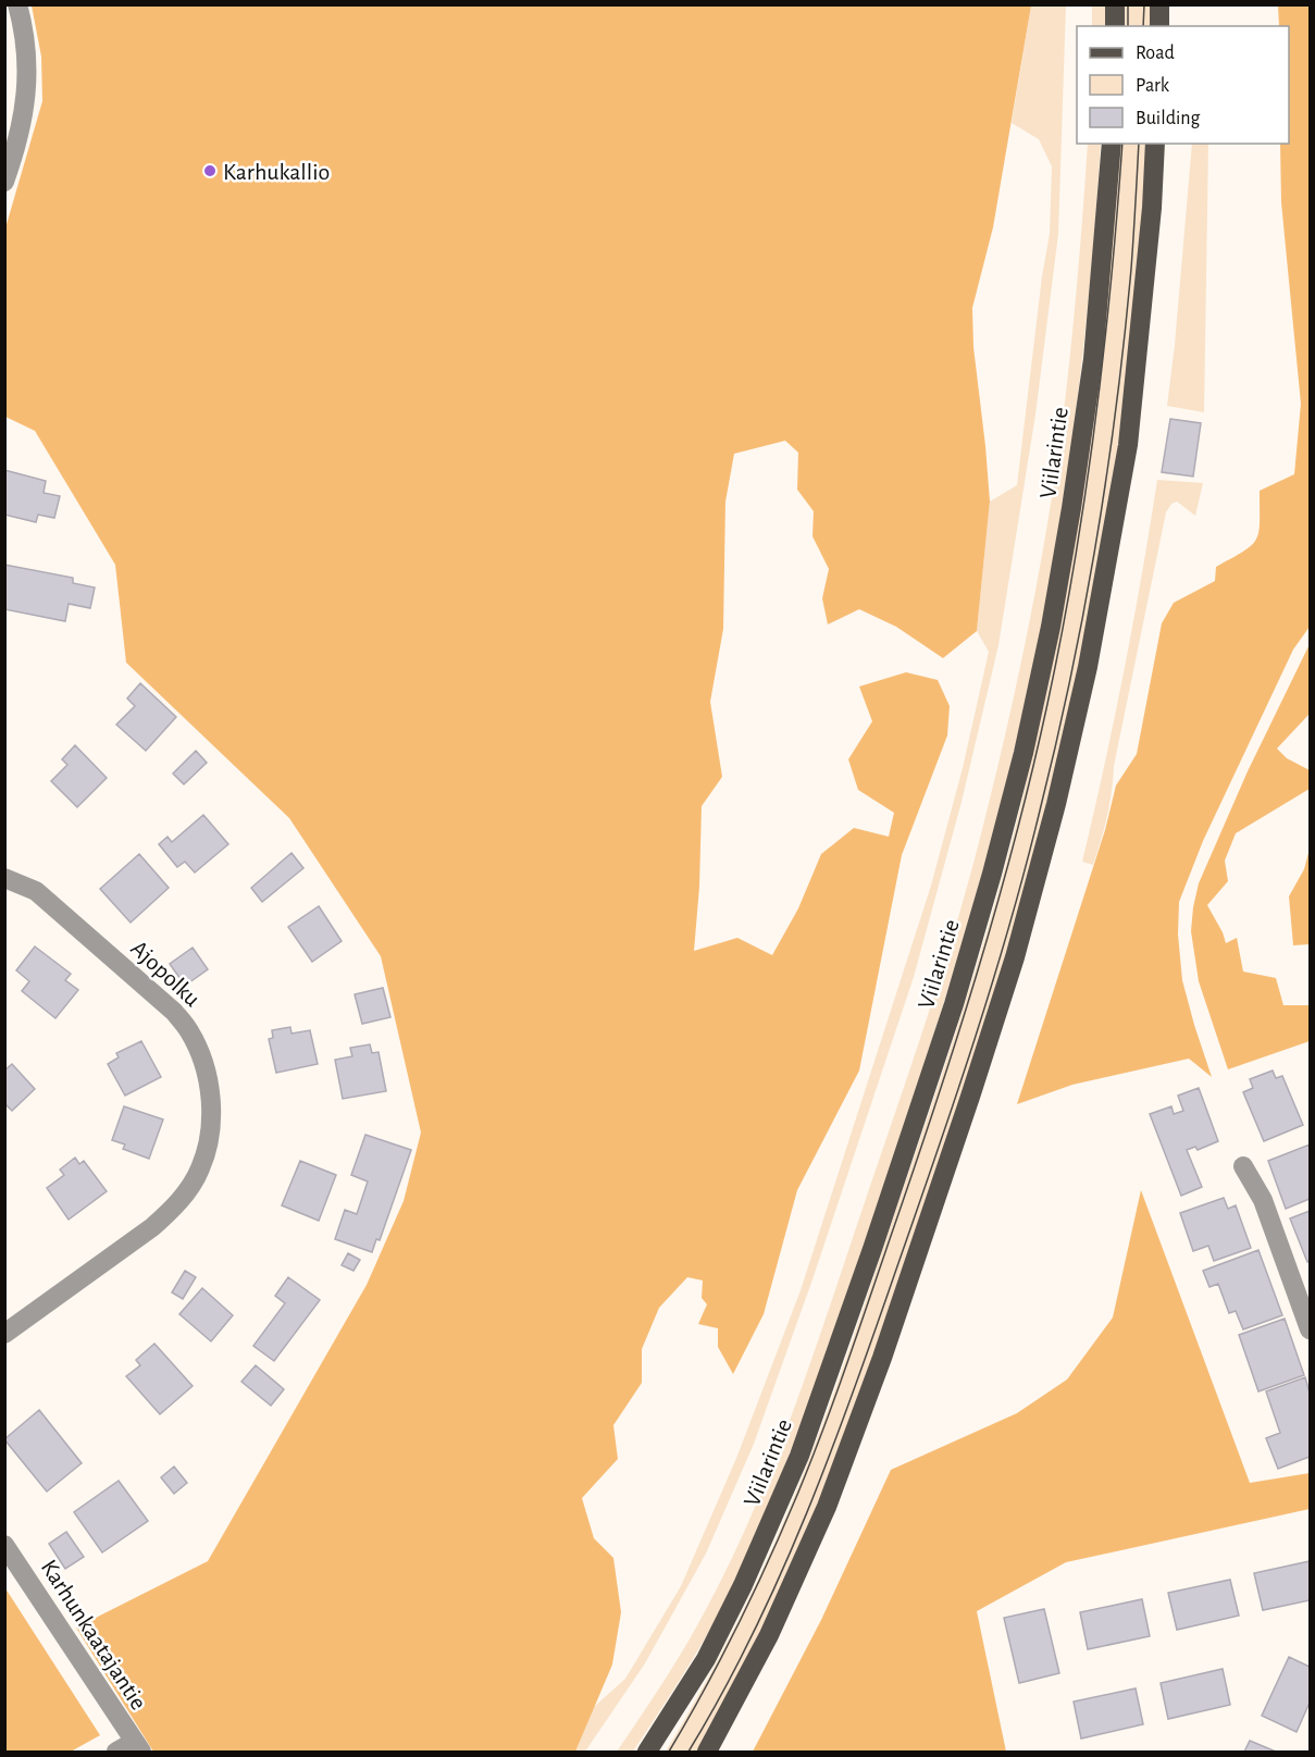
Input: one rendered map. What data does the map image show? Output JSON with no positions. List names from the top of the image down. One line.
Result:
{"streets":{"main road":["Viilarintie"],"street":["Ajopolku","Karhunkaatajantie"]},"places":["Karhukallio"],"legend":["Road","Park","Building"]}
